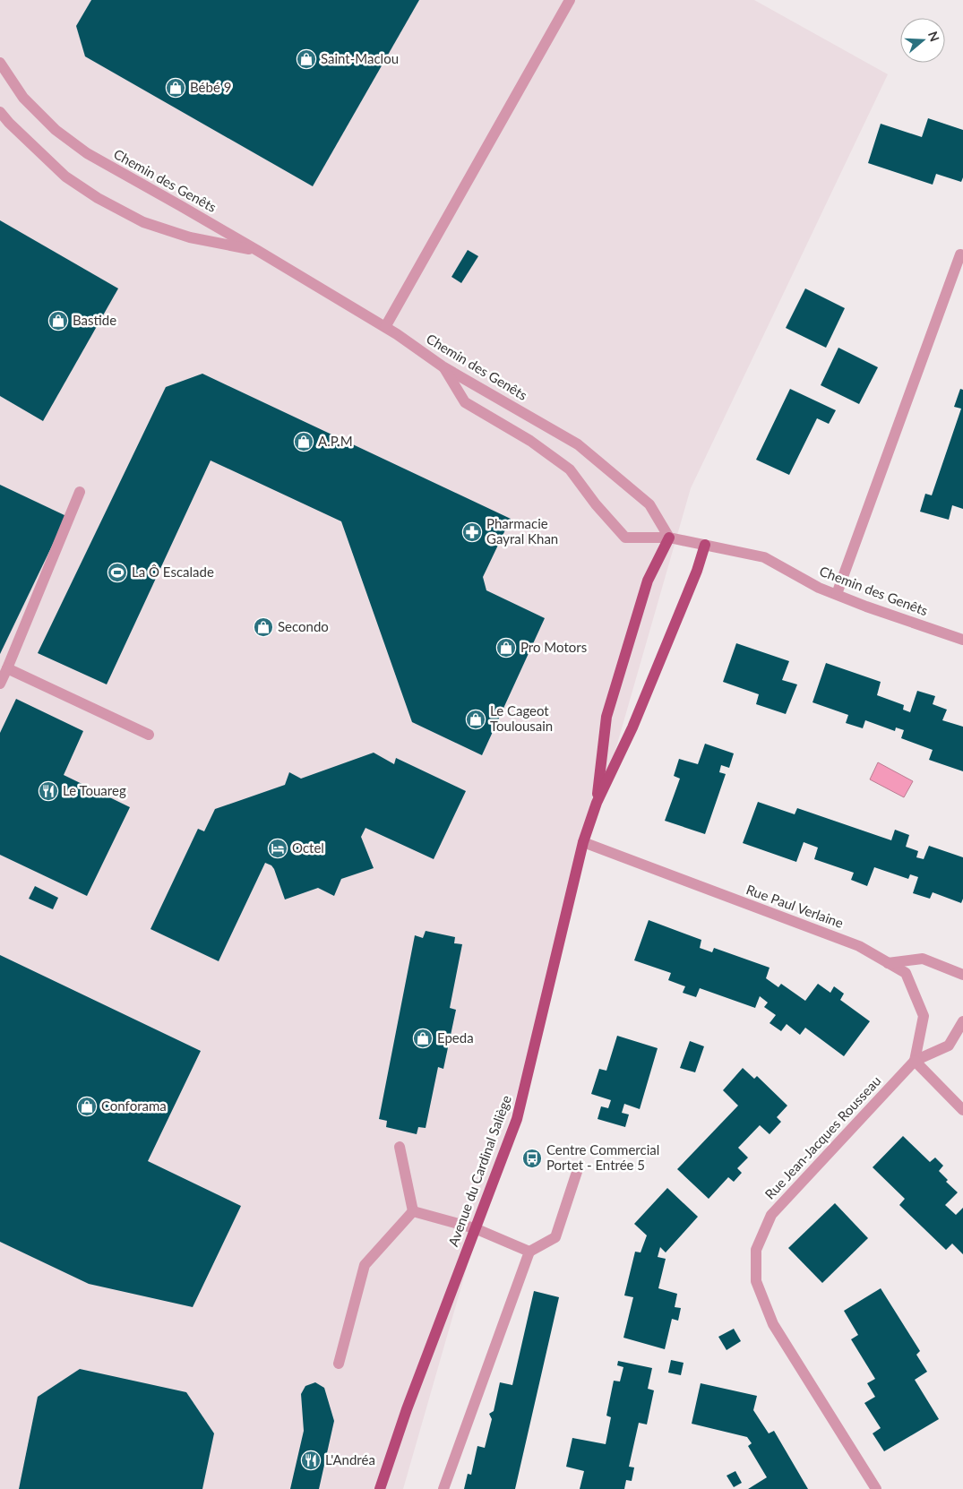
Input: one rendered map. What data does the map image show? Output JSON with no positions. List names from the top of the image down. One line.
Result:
{"streets":{"main road":["Avenue du Cardinal Saliège"],"street":["Chemin des Genêts","Rue Paul Verlaine","Rue Jean-Jacques Rousseau"]},"crossings":[["Rue Paul Verlaine","Rue Jean-Jacques Rousseau"],["Rue Paul Verlaine","Avenue du Cardinal Saliège"]],"places":{"shop":["Saint-Maclou","Bébé 9","Bastide","A.P.M","Secondo","Pro Motors","Le Cageot Toulousain","Epeda","Conforama"],"pharmacy":["Pharmacie Gayral Khan"],"sports":["La Ô Escalade"],"restaurant":["Le Touareg","L'Andréa"],"hotel":["Octel"],"bus stop":["Centre Commercial Portet - Entrée 5"]},"north":"right"}
